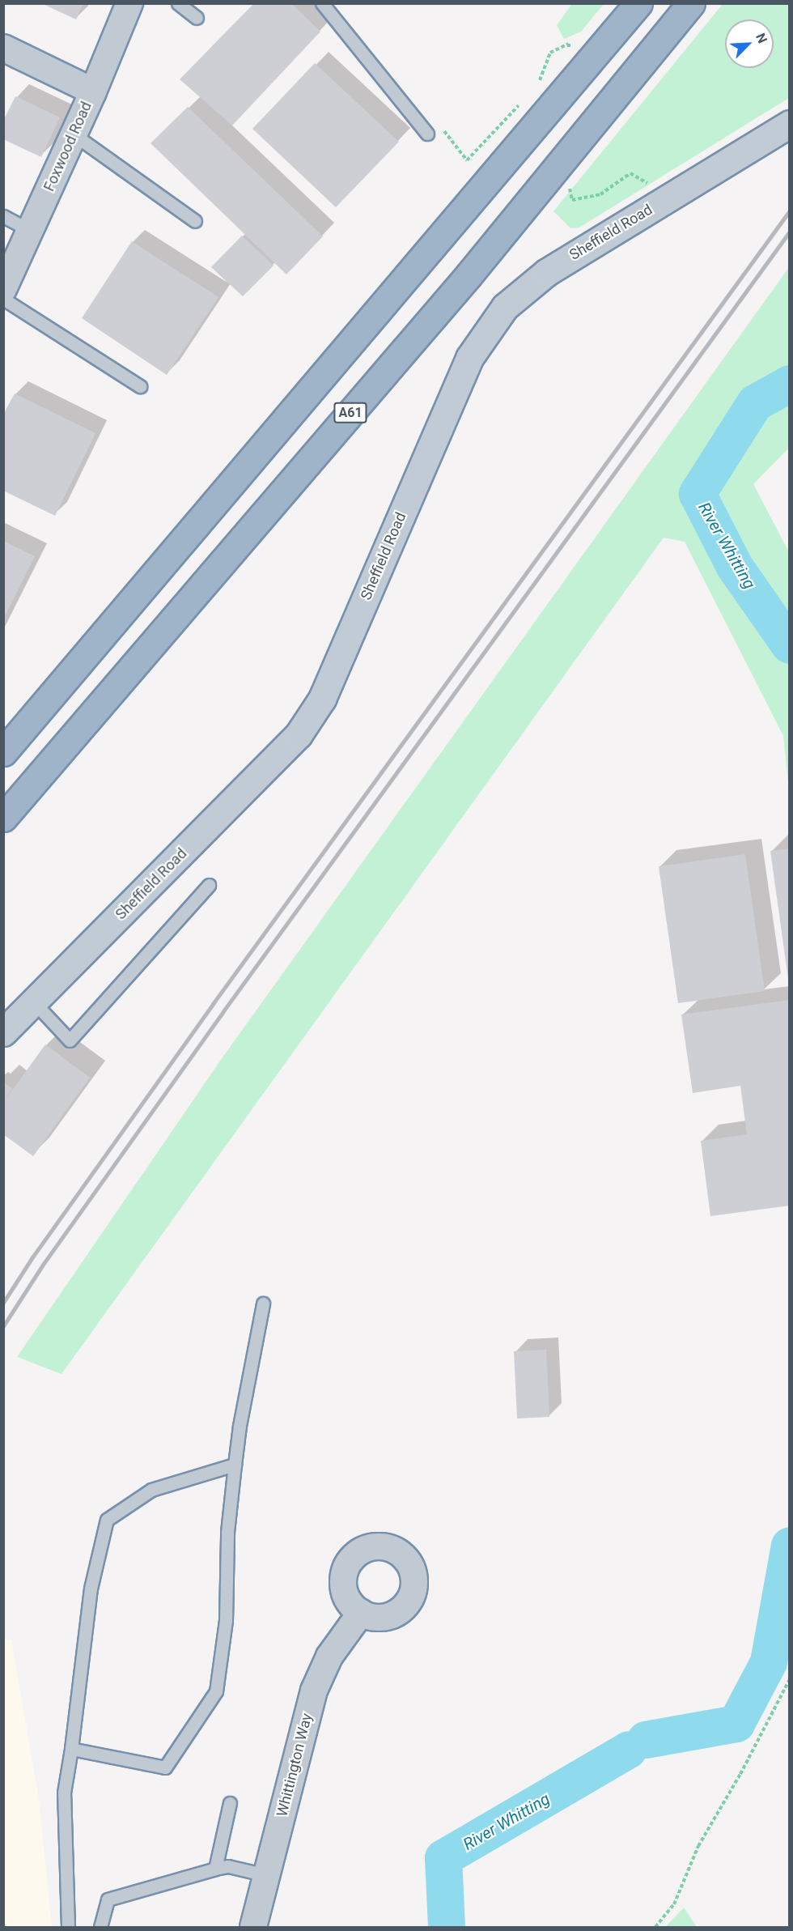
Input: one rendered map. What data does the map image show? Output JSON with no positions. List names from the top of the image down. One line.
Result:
{"streets":{"highway":["A61"],"main road":["Sheffield Road"],"street":["Foxwood Road","Whittington Way"]},"water":["River Whitting"],"north":"top right"}
